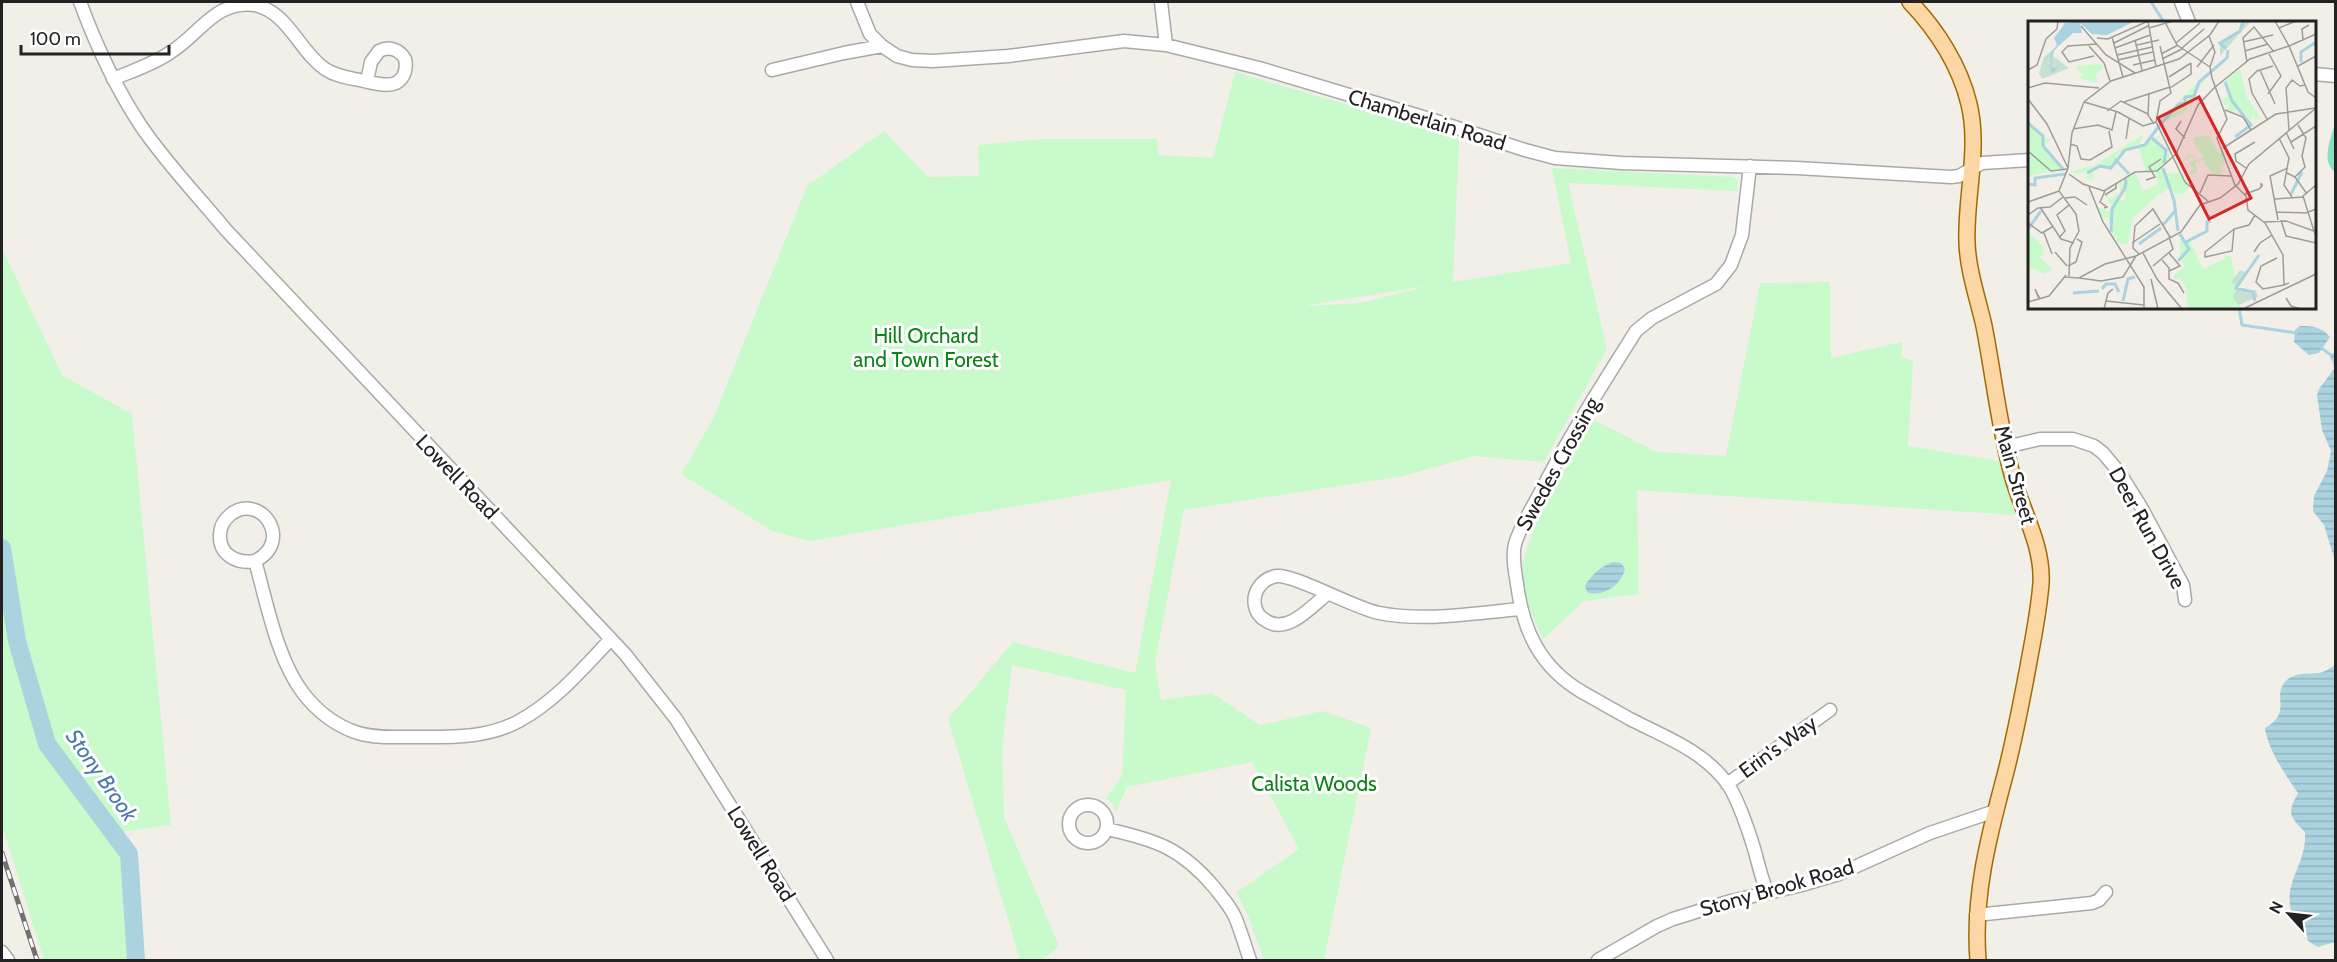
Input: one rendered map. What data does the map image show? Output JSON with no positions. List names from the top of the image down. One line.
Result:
{"streets":{"main road":["Main Street"],"street":["Chamberlain Road","Swedes Crossing","Lowell Road","Deer Run Drive","Erin's Way","Stony Brook Road"]},"crossings":[["Chamberlain Road","Swedes Crossing"],["Chamberlain Road","Main Street"],["Swedes Crossing","Erin's Way"],["Swedes Crossing","Stony Brook Road"],["Main Street","Deer Run Drive"],["Main Street","Stony Brook Road"]],"water":["Stony Brook"],"parks":["Hill Orchard and Town Forest","Calista Woods"],"scale_bar":"100 m","north":"top left"}
